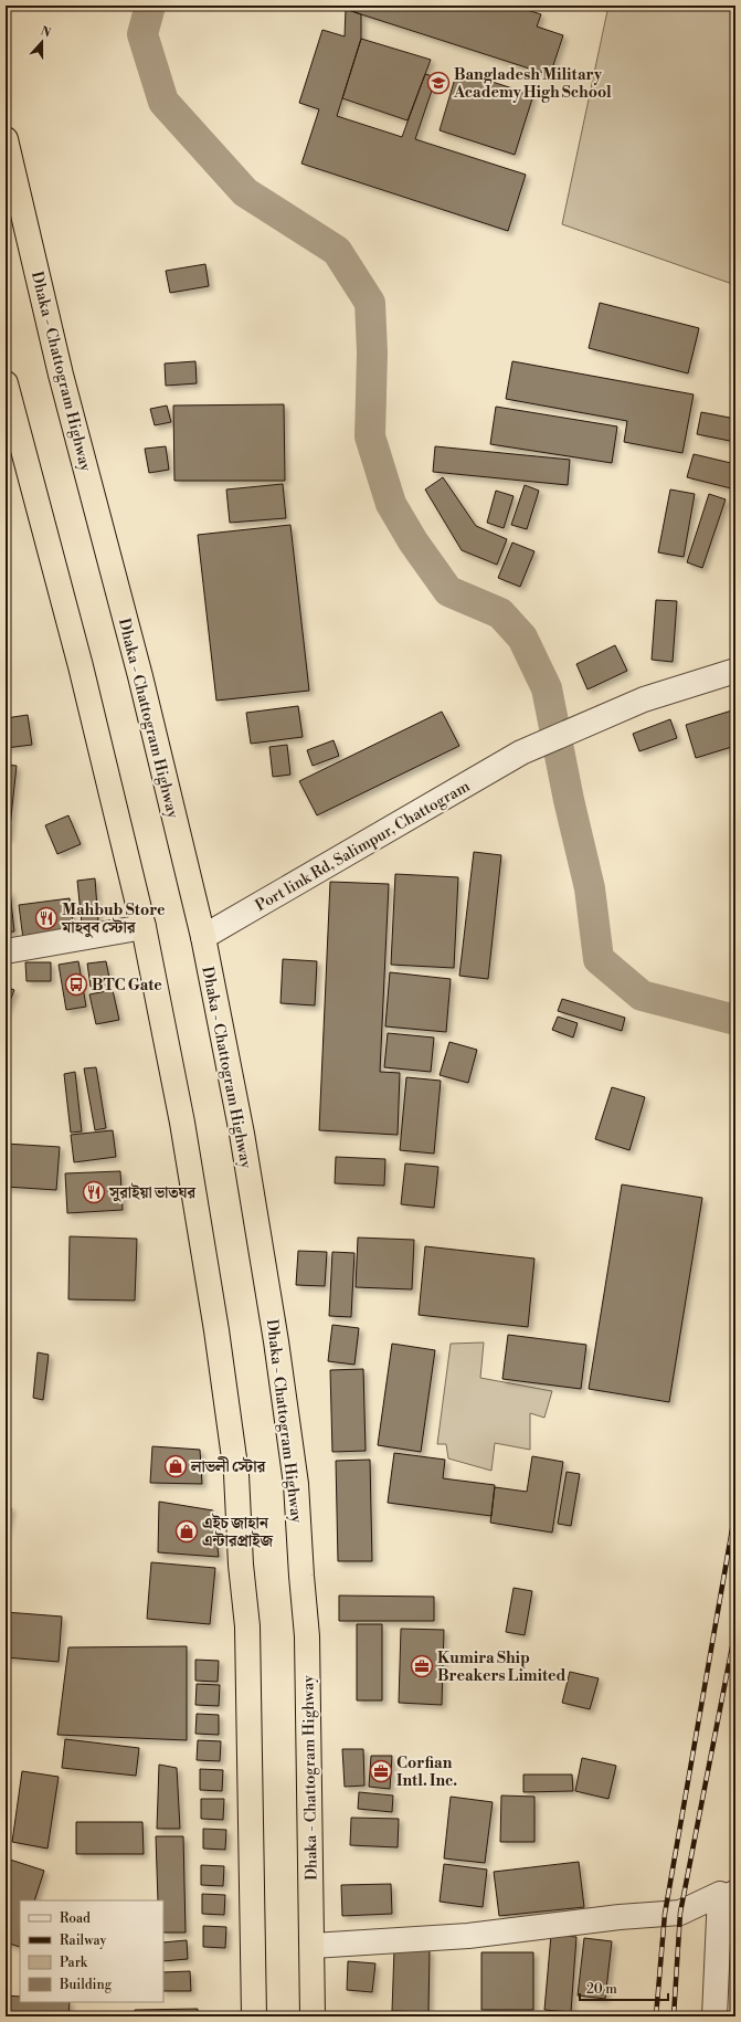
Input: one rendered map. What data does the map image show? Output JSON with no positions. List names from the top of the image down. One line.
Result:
{"streets":{"highway":["Dhaka - Chattogram Highway"],"street":["Port link Rd, Salimpur, Chattogram"]},"crossings":[["Dhaka - Chattogram Highway","Port link Rd, Salimpur, Chattogram"]],"places":{"school or university":["Bangladesh Military Academy High School"],"restaurant":["Mahbub Store মাহবুব স্টোর","সুরাইয়া ভাতঘর"],"bus stop":["BTC Gate"],"shop":["লাভলী স্টোর","এইচ জাহান এন্টারপ্রাইজ"],"office":["Kumira Ship Breakers Limited","Corfian Intl. Inc."]},"legend":["Road","Railway","Park","Building"],"scale_bar":"20 m","north":"top"}
